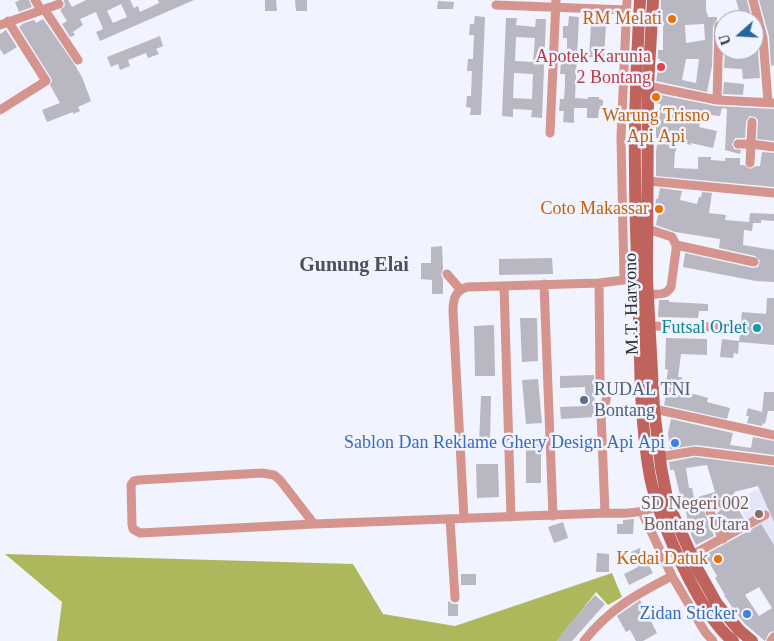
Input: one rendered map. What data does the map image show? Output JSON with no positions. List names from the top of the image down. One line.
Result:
{"streets":{"main road":["M.T. Haryono"]},"districts":["Gunung Elai"],"places":["RM Melati","Apotek Karunia 2 Bontang","Warung Trisno Api Api","Coto Makassar","Futsal Orlet","RUDAL TNI Bontang","Sablon Dan Reklame Ghery Design Api Api","SD Negeri 002 Bontang Utara","Kedai Datuk","Zidan Sticker"],"north":"left"}
